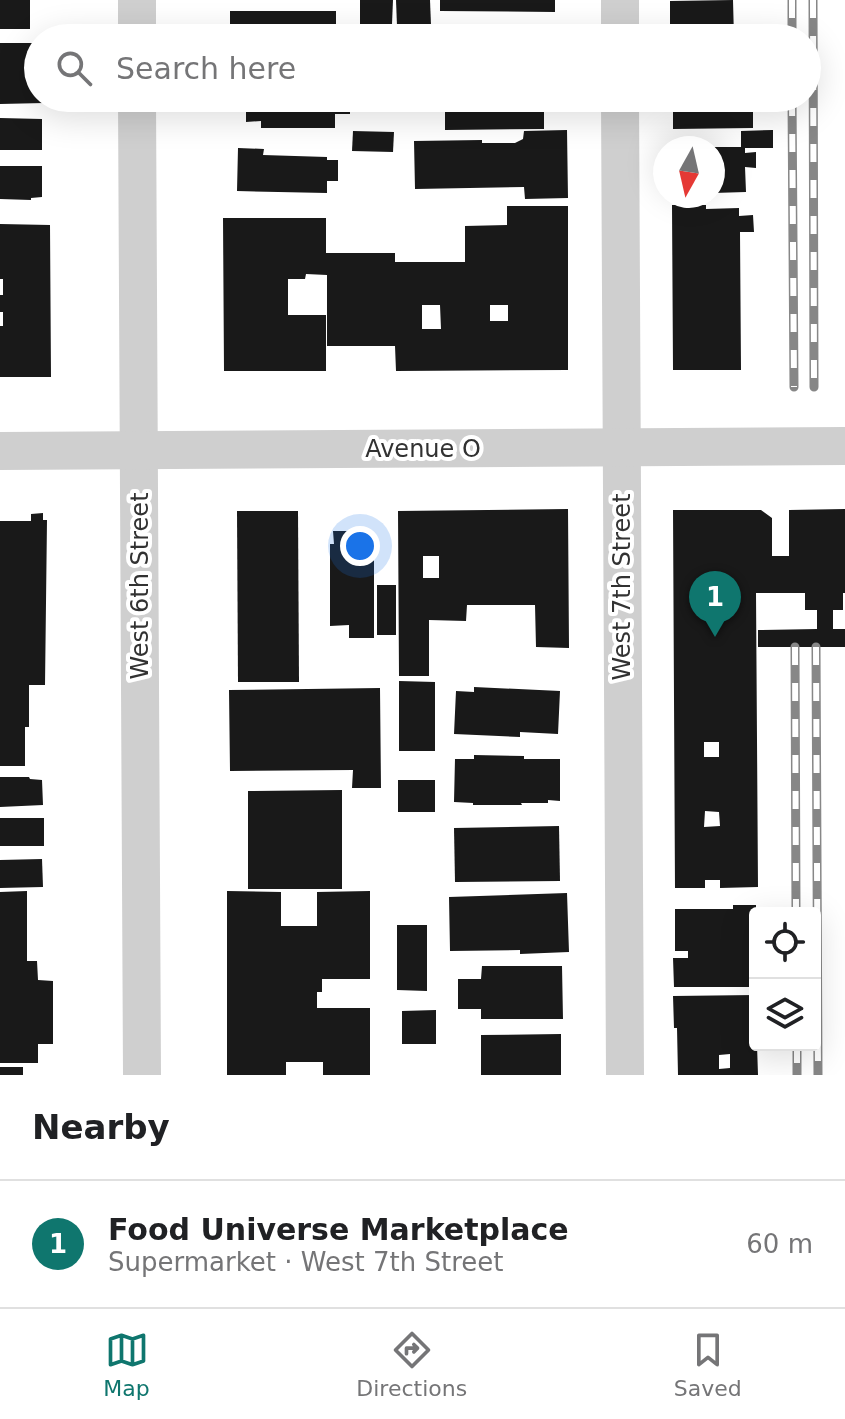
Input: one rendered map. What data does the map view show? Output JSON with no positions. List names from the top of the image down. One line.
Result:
{"streets":{"street":["Avenue O","West 6th Street","West 7th Street"]},"crossings":[["Avenue O","West 6th Street"],["Avenue O","West 7th Street"]],"north":"bottom","page":{"search":"Search here","pins":"1","heading":"Nearby","list":[{"mark":"1","name":"Food Universe Marketplace","note":"Supermarket · West 7th Street","value":"60 m"}],"nav":["Map","Directions","Saved"]}}
